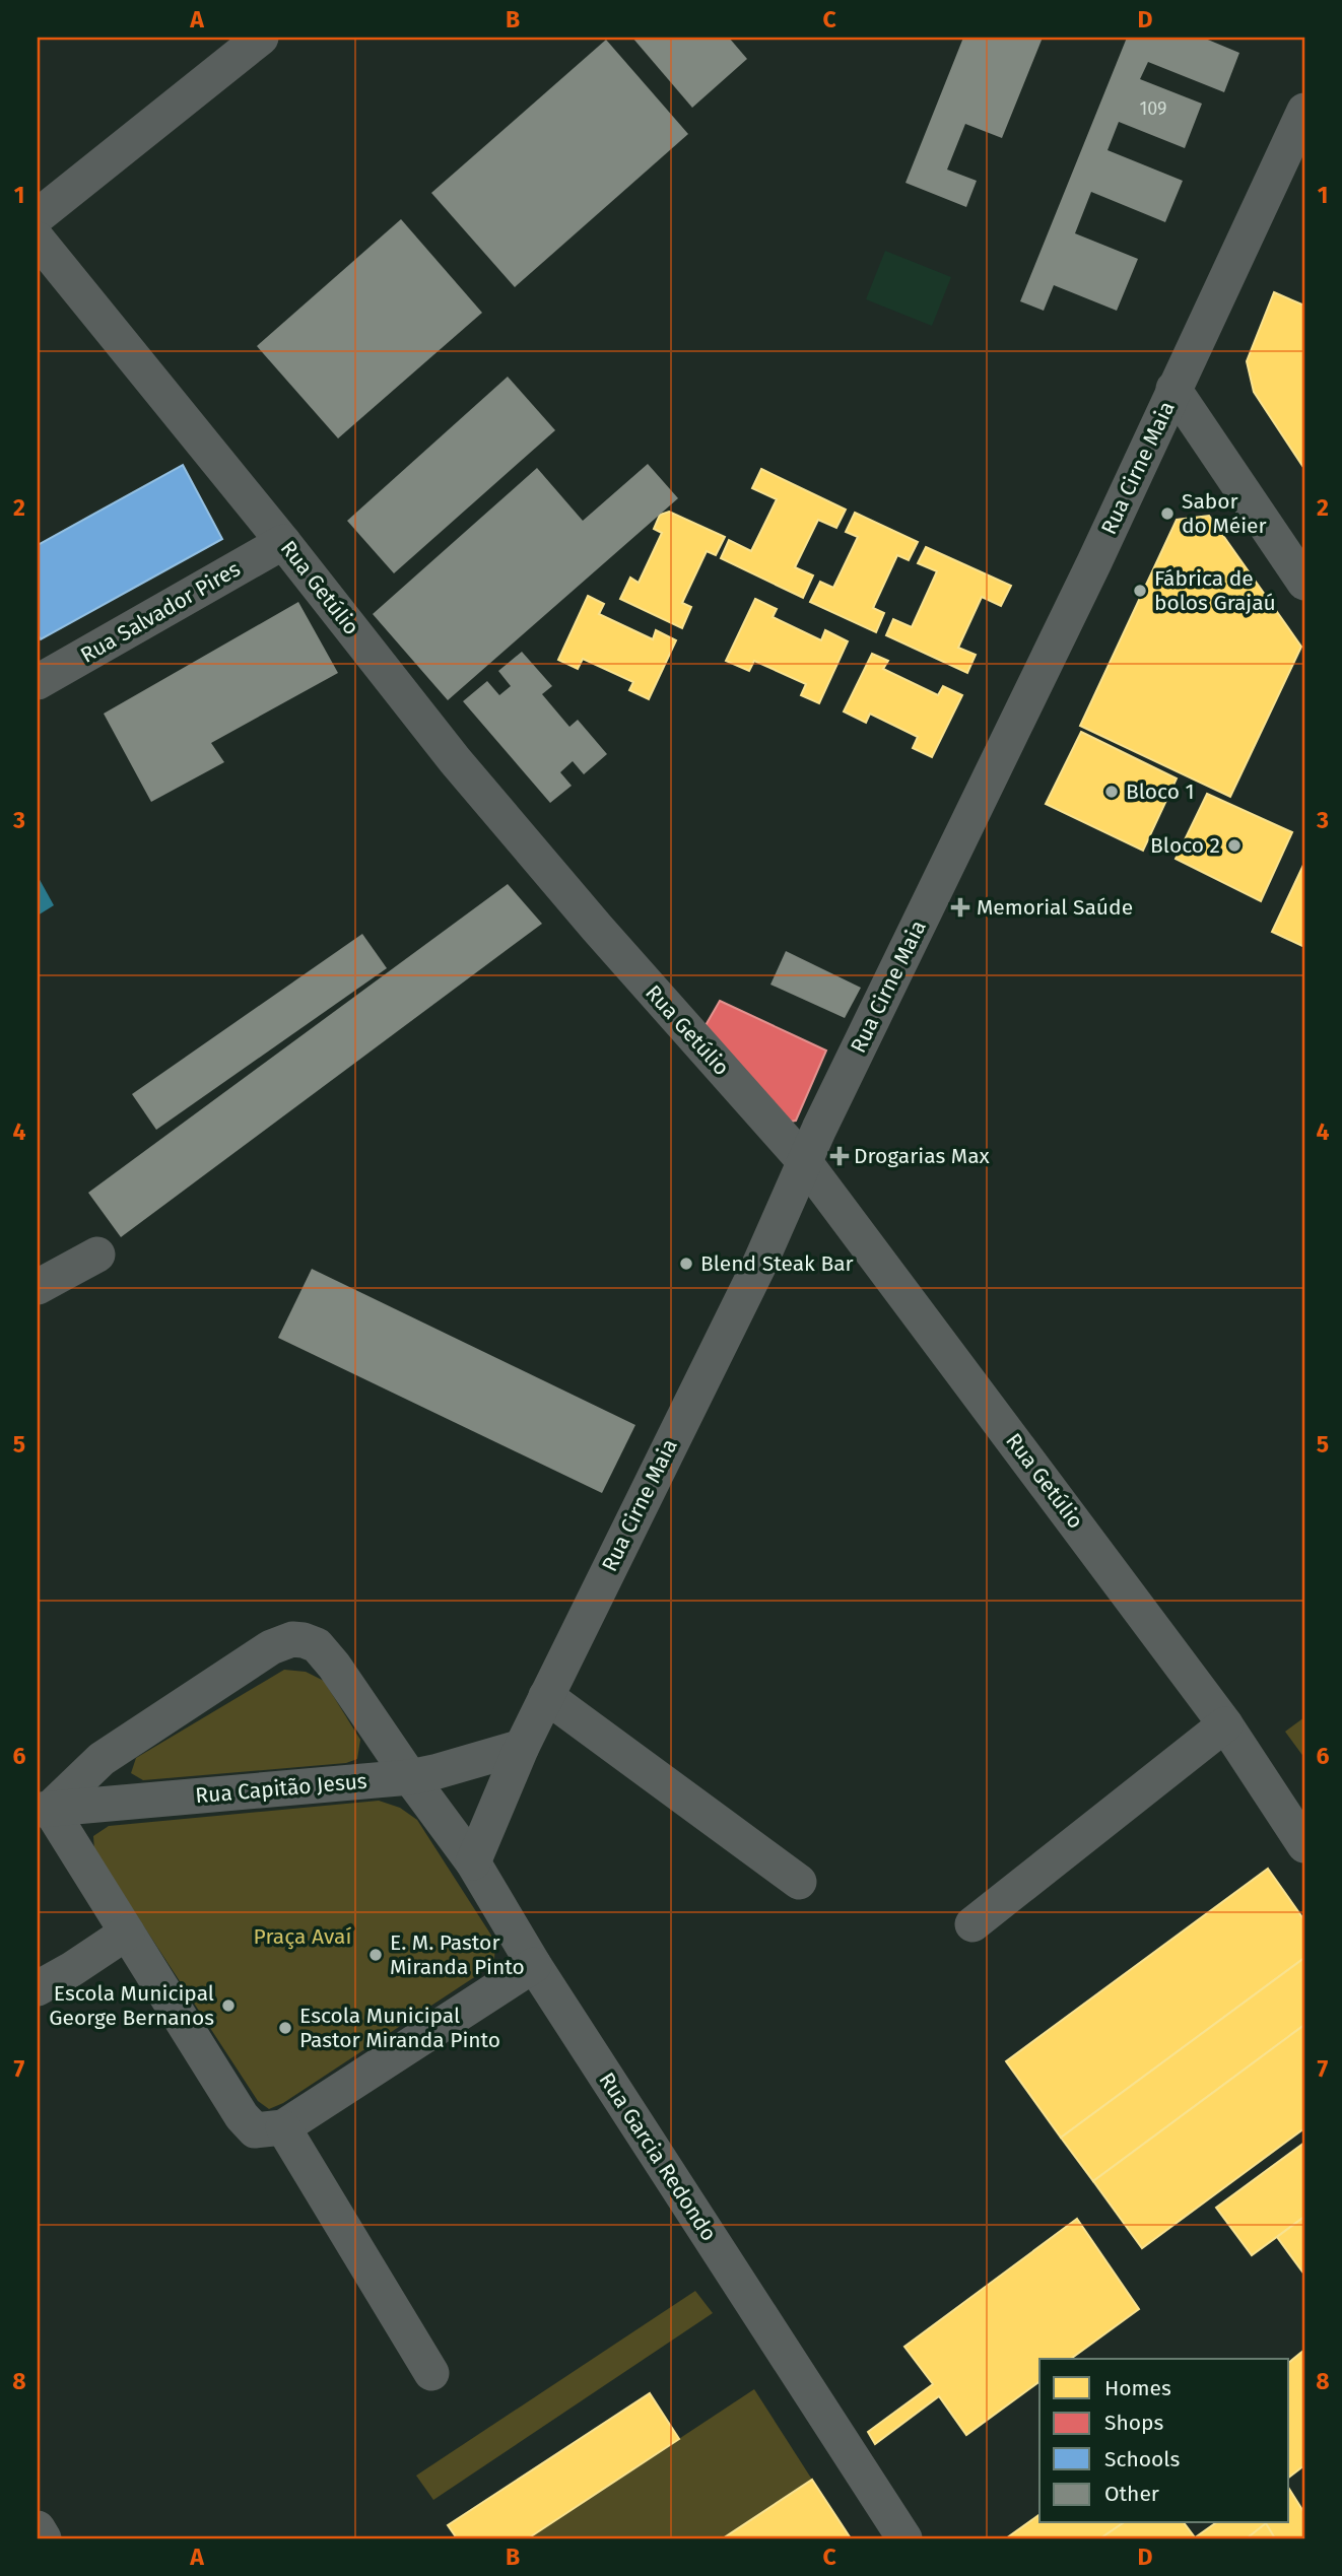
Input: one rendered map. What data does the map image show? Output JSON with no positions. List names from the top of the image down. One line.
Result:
{"streets":{"street":["Rua Cirne Maia","Rua Getúlio","Rua Salvador Pires","Rua Capitão Jesus","Rua Garcia Redondo"]},"crossings":[["Rua Cirne Maia","Rua Getúlio"],["Rua Cirne Maia","Rua Capitão Jesus"],["Rua Cirne Maia","Rua Garcia Redondo"],["Rua Getúlio","Rua Salvador Pires"],["Rua Capitão Jesus","Rua Garcia Redondo"]],"parks":["Praça Avaí"],"places":{"other":["Sabor do Méier","Fábrica de bolos Grajaú","Bloco 1","Bloco 2","Blend Steak Bar","E. M. Pastor Miranda Pinto","Escola Municipal George Bernanos","Escola Municipal Pastor Miranda Pinto"],"health":["Memorial Saúde","Drogarias Max"]},"house_numbers":["109"],"legend":["Homes","Shops","Schools","Other"],"grid":{"columns":["A","B","C","D"],"rows":["1","2","3","4","5","6","7","8"]}}
